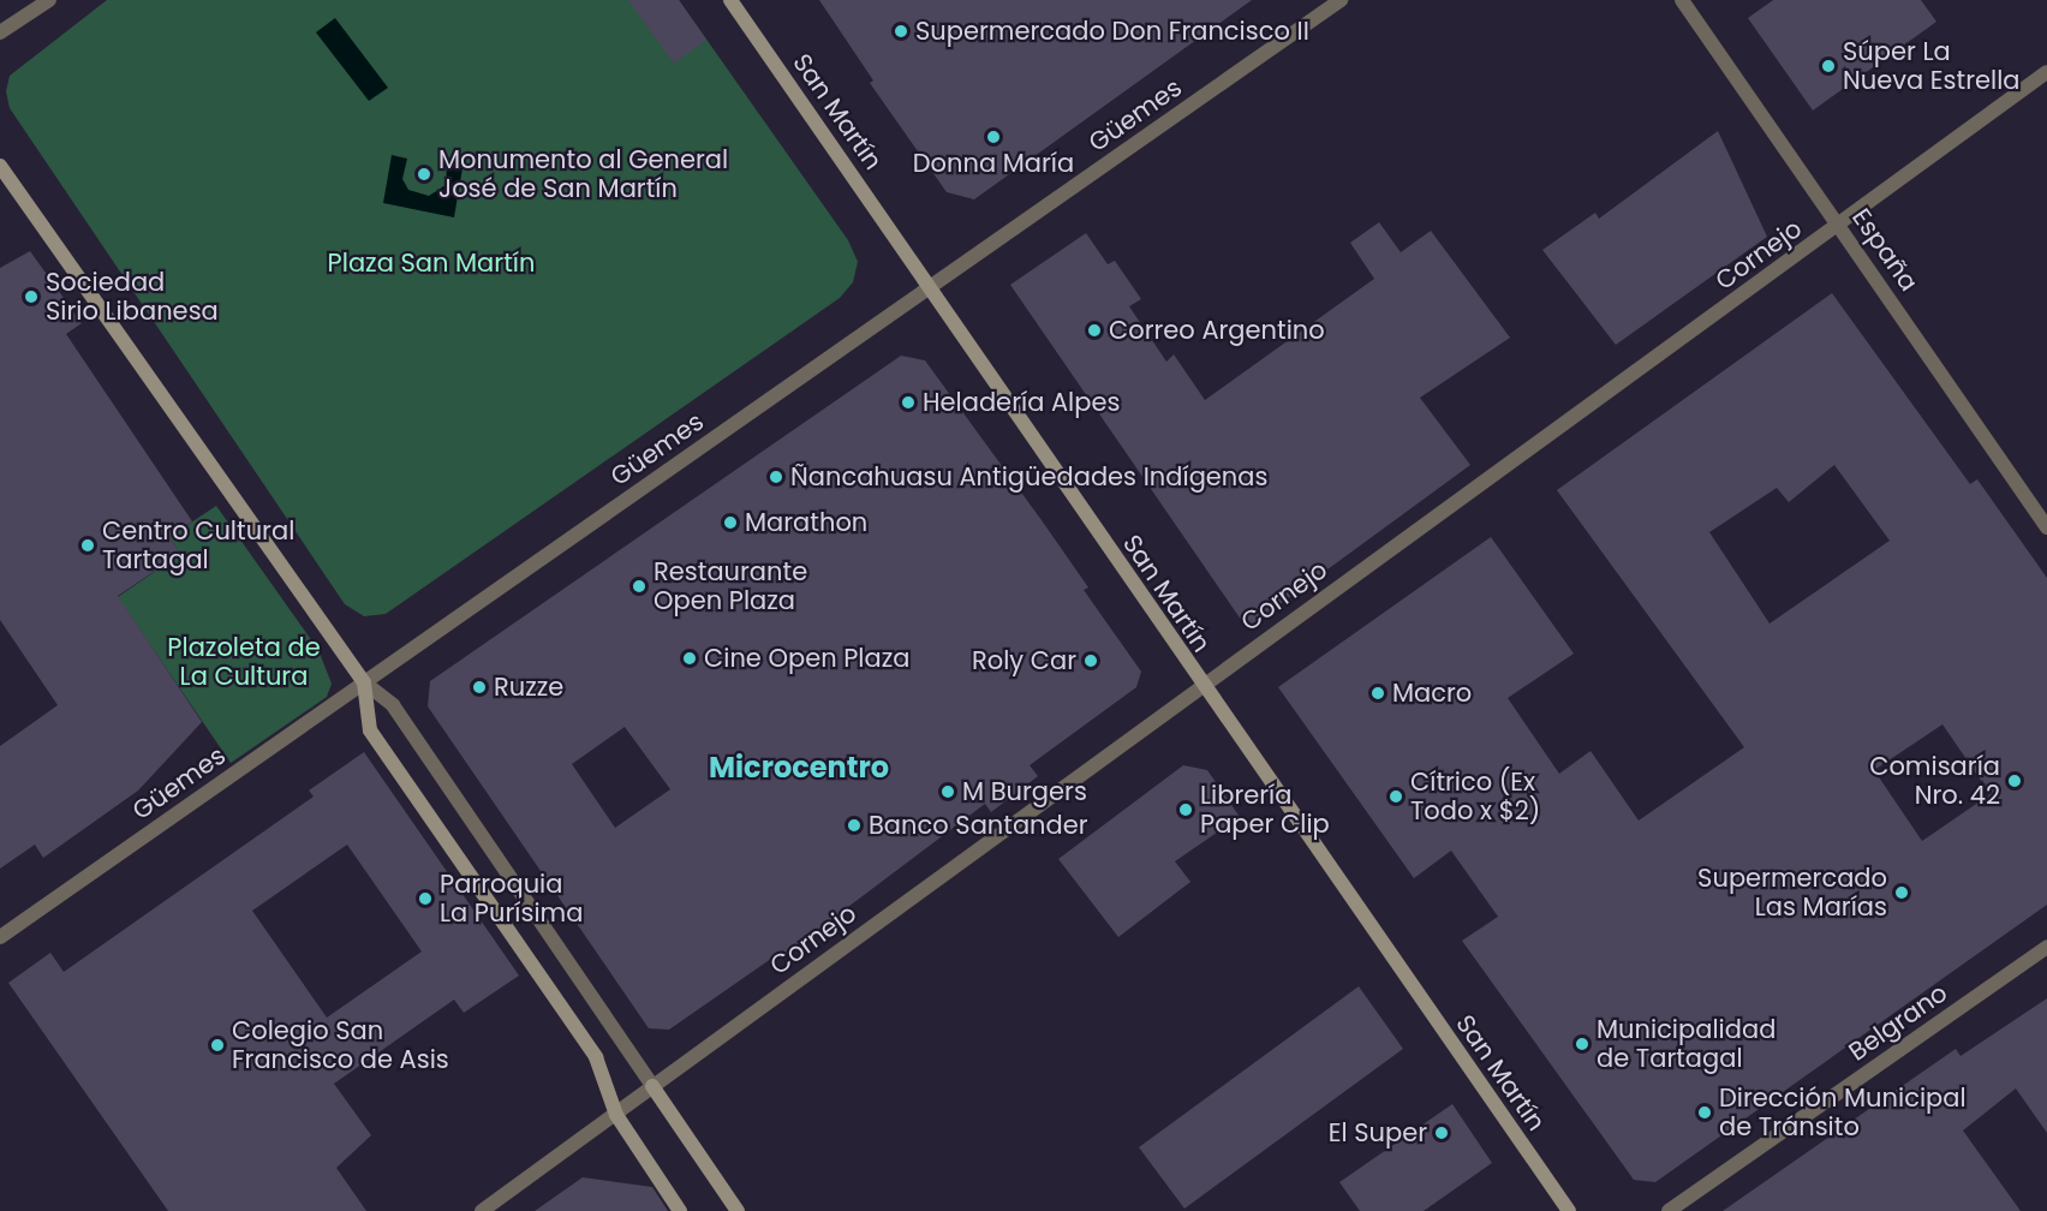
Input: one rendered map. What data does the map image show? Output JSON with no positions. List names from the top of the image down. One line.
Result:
{"streets":{"street":["San Martín","Güemes","España","Cornejo","Belgrano"]},"crossings":[["San Martín","Güemes"],["San Martín","Cornejo"],["España","Cornejo"]],"districts":["Microcentro"],"parks":["Plaza San Martín","Plazoleta de La Cultura"],"places":["Supermercado Don Francisco II","Súper La Nueva Estrella","Donna María","Monumento al General José de San Martín","Sociedad Sirio Libanesa","Correo Argentino","Heladería Alpes","Ñancahuasu Antigüedades Indígenas","Marathon","Centro Cultural Tartagal","Restaurante Open Plaza","Cine Open Plaza","Roly Car","Ruzze","Macro","Comisaría Nro. 42","M Burgers","Cítrico (Ex Todo x $2)","Librería Paper Clip","Banco Santander","Supermercado Las Marías","Parroquia La Purísima","Municipalidad de Tartagal","Colegio San Francisco de Asis","Dirección Municipal de Tránsito","El Super"]}
